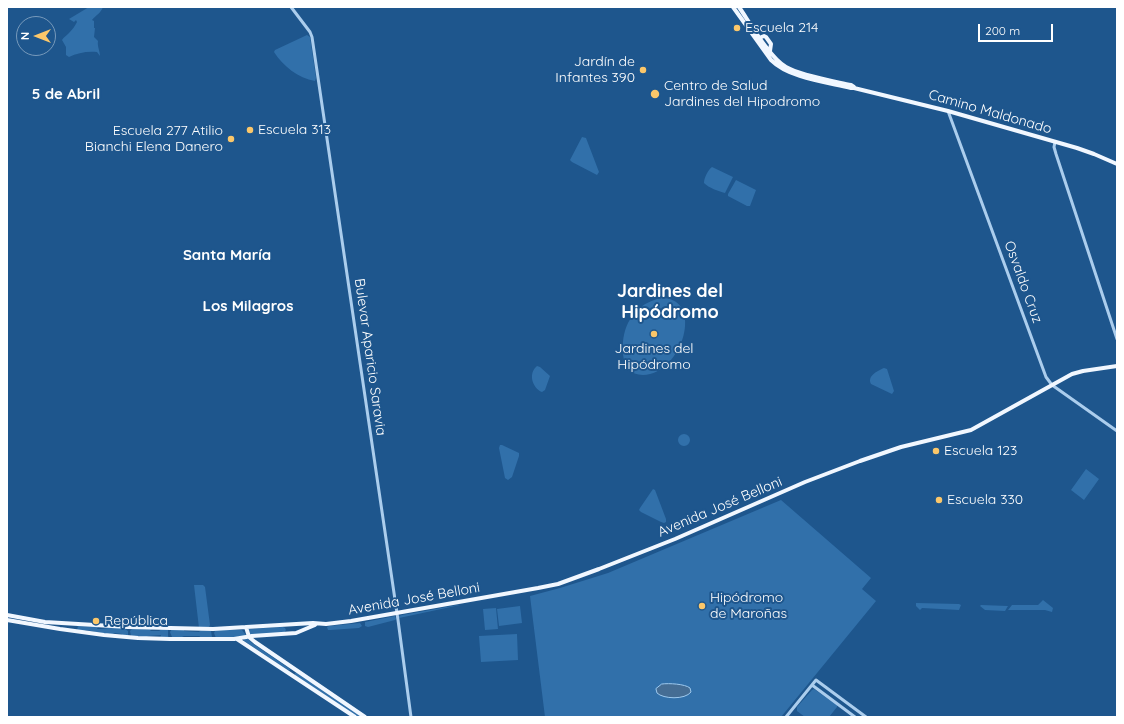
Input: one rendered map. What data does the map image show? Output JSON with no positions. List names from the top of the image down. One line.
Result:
{"streets":{"main road":["Camino Maldonado","Avenida José Belloni"],"street":["Osvaldo Cruz","Bulevar Aparicio Saravia"]},"crossings":[["Camino Maldonado","Osvaldo Cruz"],["Osvaldo Cruz","Avenida José Belloni"],["Bulevar Aparicio Saravia","Avenida José Belloni"]],"districts":["5 de Abril","Santa María","Jardines del Hipódromo","Los Milagros"],"places":["Escuela 214","Jardín de Infantes 390","Centro de Salud Jardines del Hipodromo","Escuela 313","Escuela 277 Atilio Bianchi Elena Danero","Jardines del Hipódromo","Escuela 123","Escuela 330","Hipódromo de Maroñas","República"],"scale_bar":"200 m","north":"left"}
